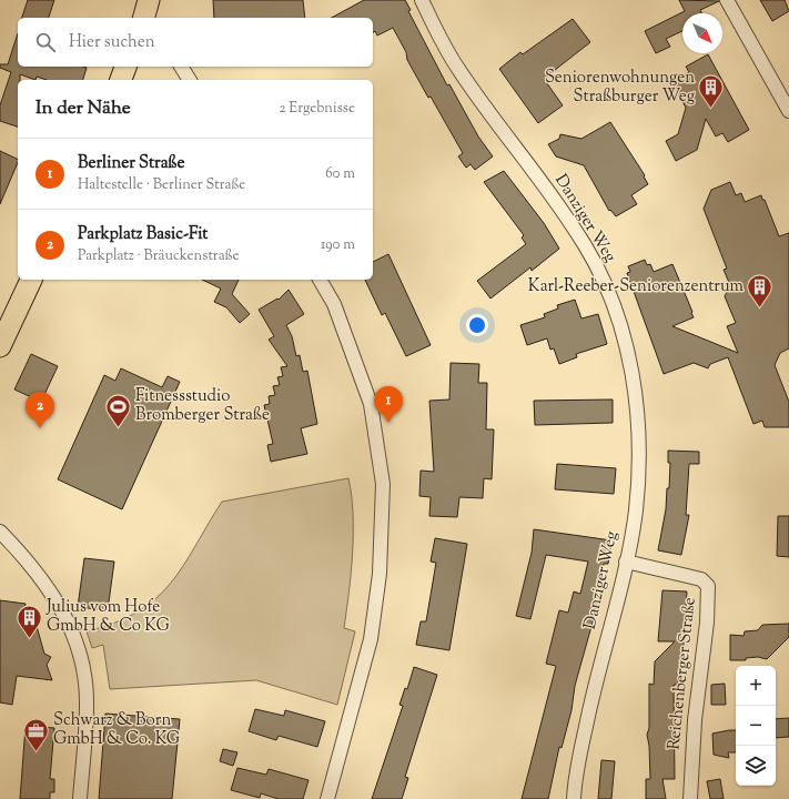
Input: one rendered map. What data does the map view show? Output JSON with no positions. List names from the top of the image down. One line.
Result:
{"streets":{"street":["Danziger Weg","Reichenberger Straße"]},"crossings":[["Danziger Weg","Reichenberger Straße"]],"places":{"building":["Seniorenwohnungen Straßburger Weg","Karl-Reeber-Seniorenzentrum","Julius vom Hofe GmbH & Co KG"],"sports":["Fitnessstudio Bromberger Straße"],"office":["Schwarz & Born GmbH & Co. KG"]},"north":"bottom right","page":{"search":"Hier suchen","heading":["In der Nähe","2 Ergebnisse"],"list":[{"mark":"1","name":"Berliner Straße","note":"Haltestelle · Berliner Straße","value":"60 m"},{"mark":"2","name":"Parkplatz Basic-Fit","note":"Parkplatz · Bräuckenstraße","value":"190 m"}],"pins":["1","2"],"map_buttons":["+","−"]}}
